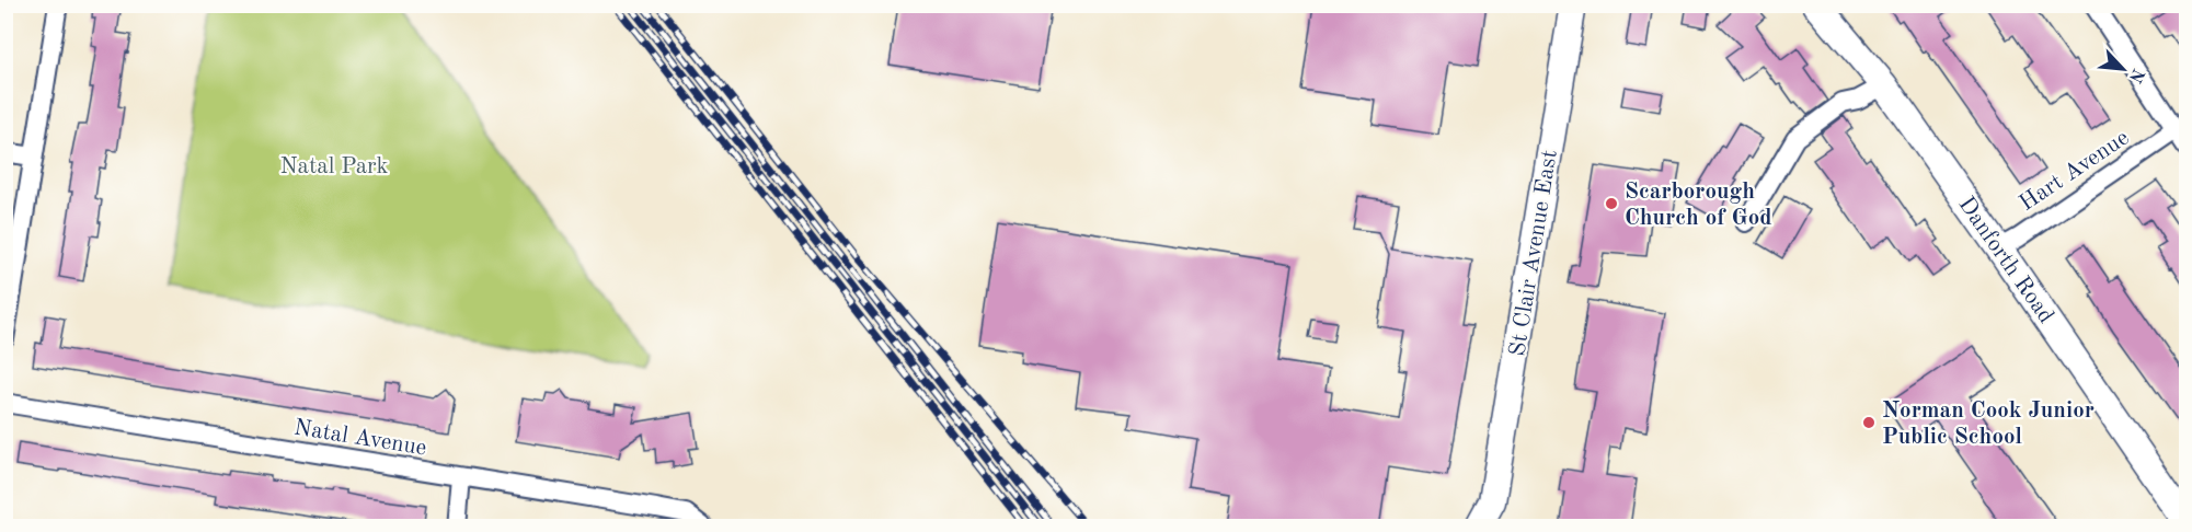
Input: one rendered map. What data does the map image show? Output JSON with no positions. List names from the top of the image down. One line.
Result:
{"streets":{"main road":["St Clair Avenue East","Danforth Road"],"street":["Hart Avenue","Natal Avenue"]},"crossings":[["Hart Avenue","Danforth Road"]],"parks":["Natal Park"],"places":["Scarborough Church of God","Norman Cook Junior Public School"],"north":"bottom right"}
